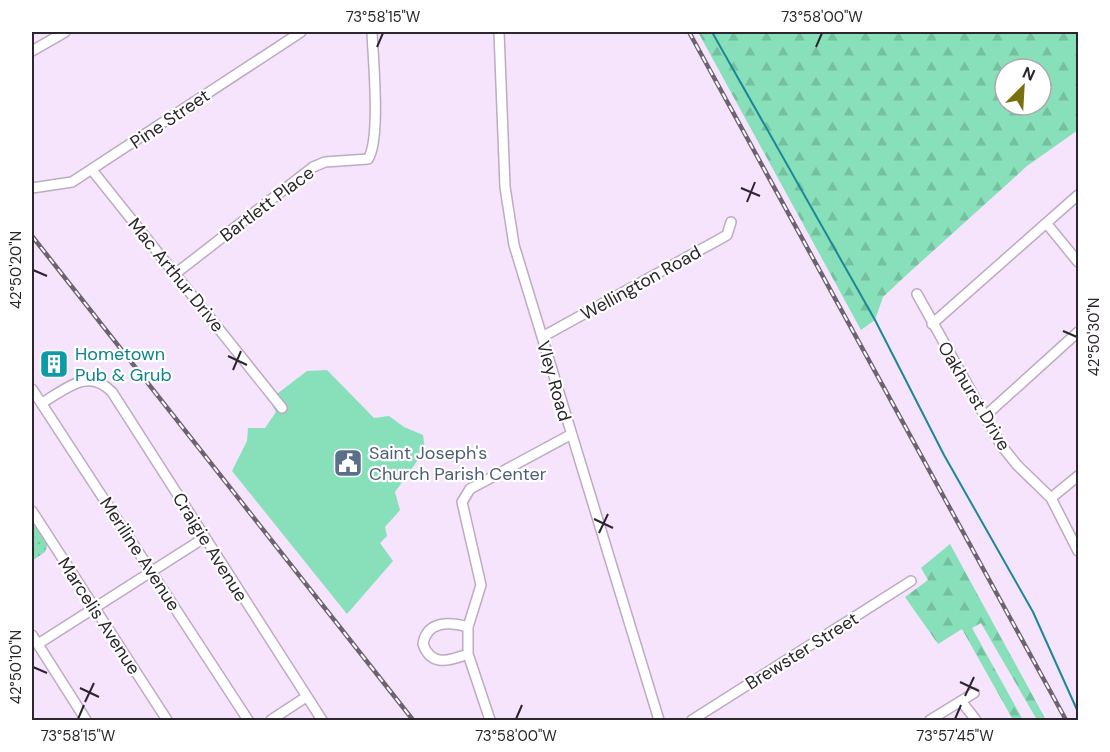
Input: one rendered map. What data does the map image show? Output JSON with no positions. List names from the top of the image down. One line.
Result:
{"streets":{"street":["Pine Street","Bartlett Place","Mac Arthur Drive","Wellington Road","Vley Road","Oakhurst Drive","Craigie Avenue","Meriline Avenue","Marcelis Avenue","Brewster Street"]},"crossings":[["Pine Street","Mac Arthur Drive"],["Bartlett Place","Mac Arthur Drive"],["Wellington Road","Vley Road"],["Craigie Avenue","Meriline Avenue"]],"places":{"building":["Hometown Pub & Grub"],"public building":["Saint Joseph's Church Parish Center"]},"north":"top right","coordinates":["73°58'15\"W","73°58'00\"W","42°50'20\"N","42°50'30\"N","42°50'10\"N","73°57'45\"W"]}
